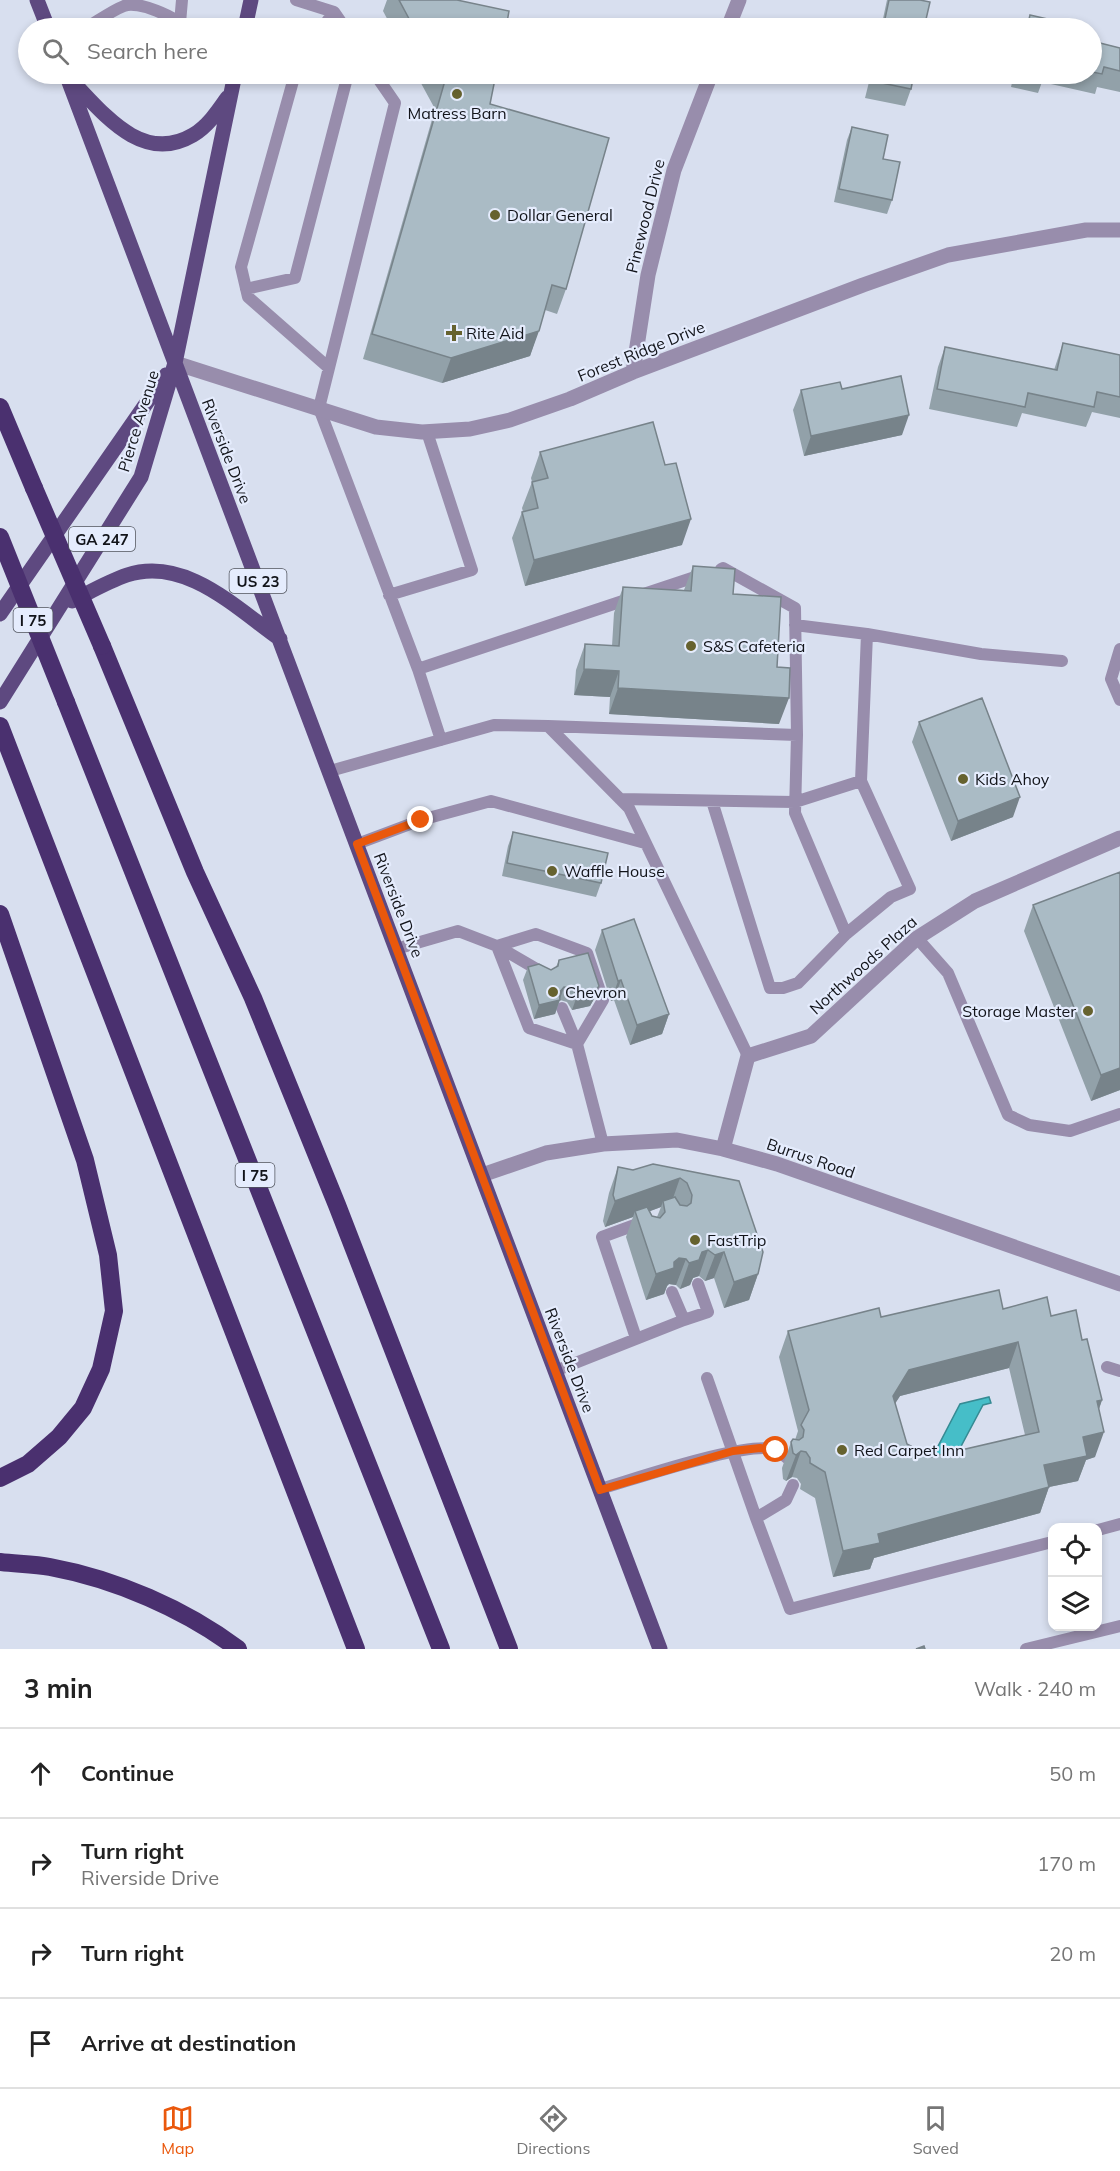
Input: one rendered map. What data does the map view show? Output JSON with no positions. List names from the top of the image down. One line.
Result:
{"streets":{"highway":["I 75"],"main road":["Pierce Avenue","Riverside Drive","GA 247","US 23"],"street":["Pinewood Drive","Forest Ridge Drive","Northwoods Plaza","Burrus Road"]},"crossings":[["Pinewood Drive","Forest Ridge Drive"],["Forest Ridge Drive","Pierce Avenue"],["Forest Ridge Drive","Riverside Drive"],["Pierce Avenue","Riverside Drive"],["Riverside Drive","Burrus Road"]],"places":{"other":["Matress Barn","Dollar General","S&S Cafeteria","Kids Ahoy","Waffle House","Chevron","Storage Master","FastTrip","Red Carpet Inn"],"health":["Rite Aid"]},"page":{"search":"Search here","heading":["3 min","Walk · 240 m"],"list":[["Continue","50 m"],["Turn right","Riverside Drive","170 m"],["Turn right","20 m"],"Arrive at destination"],"nav":["Map","Directions","Saved"]}}
